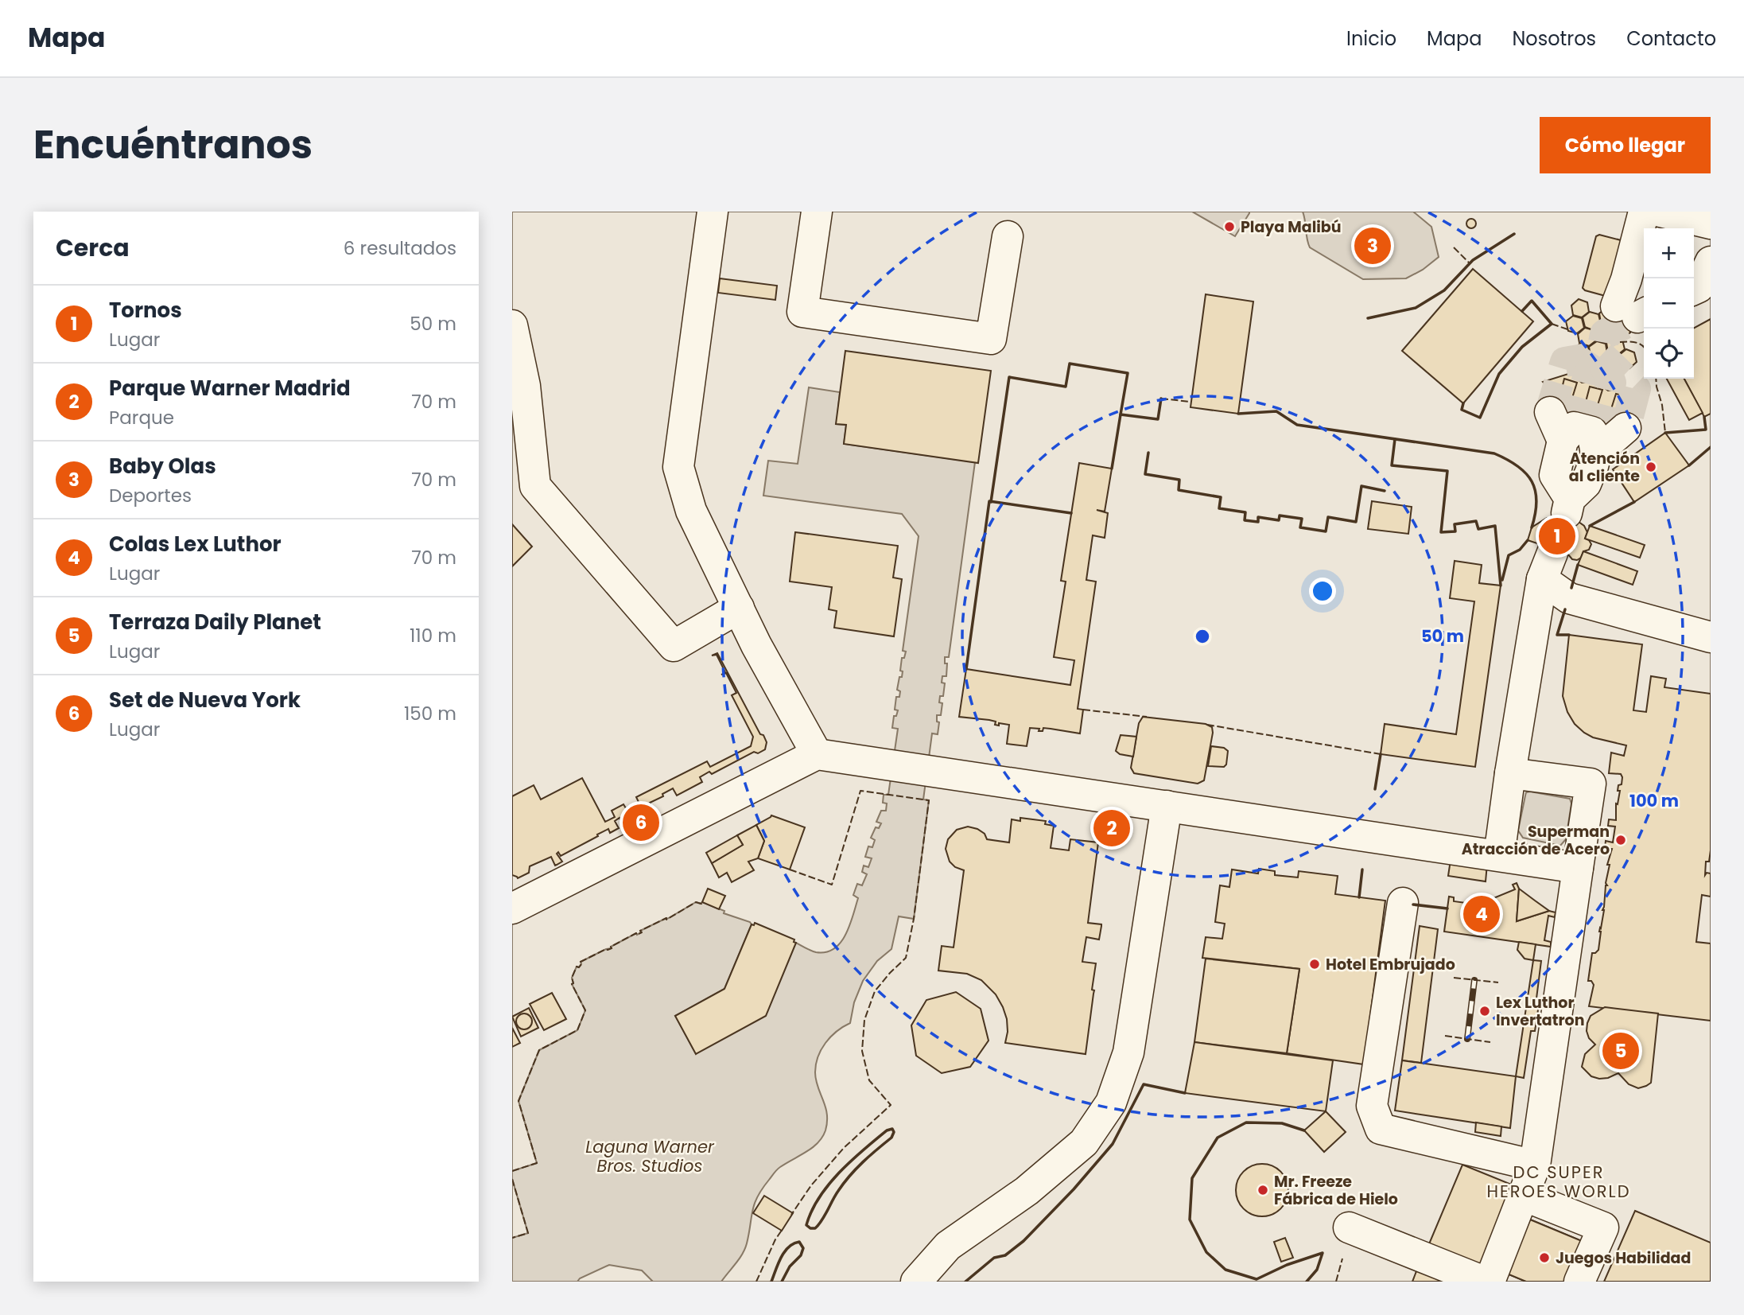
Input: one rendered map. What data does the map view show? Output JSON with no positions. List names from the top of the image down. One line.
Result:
{"districts":["DC SUPER HEROES WORLD"],"water":["Laguna Warner Bros. Studios"],"places":["Playa Malibú","Atención al cliente","Superman Atracción de Acero","Hotel Embrujado","Lex Luthor Invertatron","Mr. Freeze Fábrica de Hielo","Juegos Habilidad"],"page":{"header":"Mapa","nav":["Inicio","Mapa","Nosotros","Contacto"],"title":"Encuéntranos","buttons":"Cómo llegar","heading":["Cerca","6 resultados"],"pins":["3","1","6","2","4","5"],"map_buttons":["+","−"],"list":[{"mark":"1","name":"Tornos","note":"Lugar","value":"50 m"},{"mark":"2","name":"Parque Warner Madrid","note":"Parque","value":"70 m"},{"mark":"3","name":"Baby Olas","note":"Deportes","value":"70 m"},{"mark":"4","name":"Colas Lex Luthor","note":"Lugar","value":"70 m"},{"mark":"5","name":"Terraza Daily Planet","note":"Lugar","value":"110 m"},{"mark":"6","name":"Set de Nueva York","note":"Lugar","value":"150 m"}]},"rings":["50 m","100 m"]}
